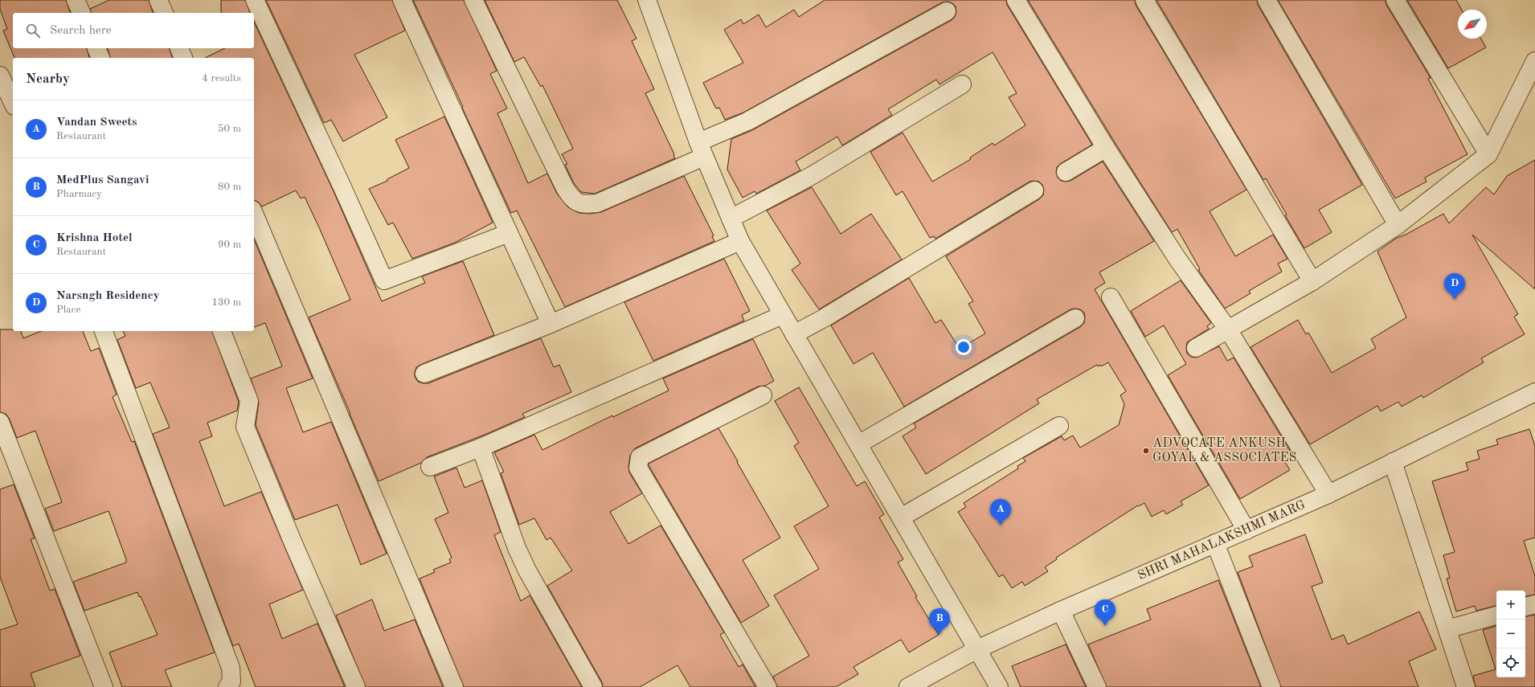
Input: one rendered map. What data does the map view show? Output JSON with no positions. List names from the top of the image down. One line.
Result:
{"streets":{"street":["SHRI MAHALAKSHMI MARG"]},"places":["ADVOCATE ANKUSH GOYAL & ASSOCIATES"],"north":"bottom left","page":{"search":"Search here","heading":["Nearby","4 results"],"list":[{"mark":"A","name":"Vandan Sweets","note":"Restaurant","value":"50 m"},{"mark":"B","name":"MedPlus Sangavi","note":"Pharmacy","value":"80 m"},{"mark":"C","name":"Krishna Hotel","note":"Restaurant","value":"90 m"},{"mark":"D","name":"Narsngh Residency","note":"Place","value":"130 m"}],"pins":["D","A","C","B"],"map_buttons":["+","−"]}}
